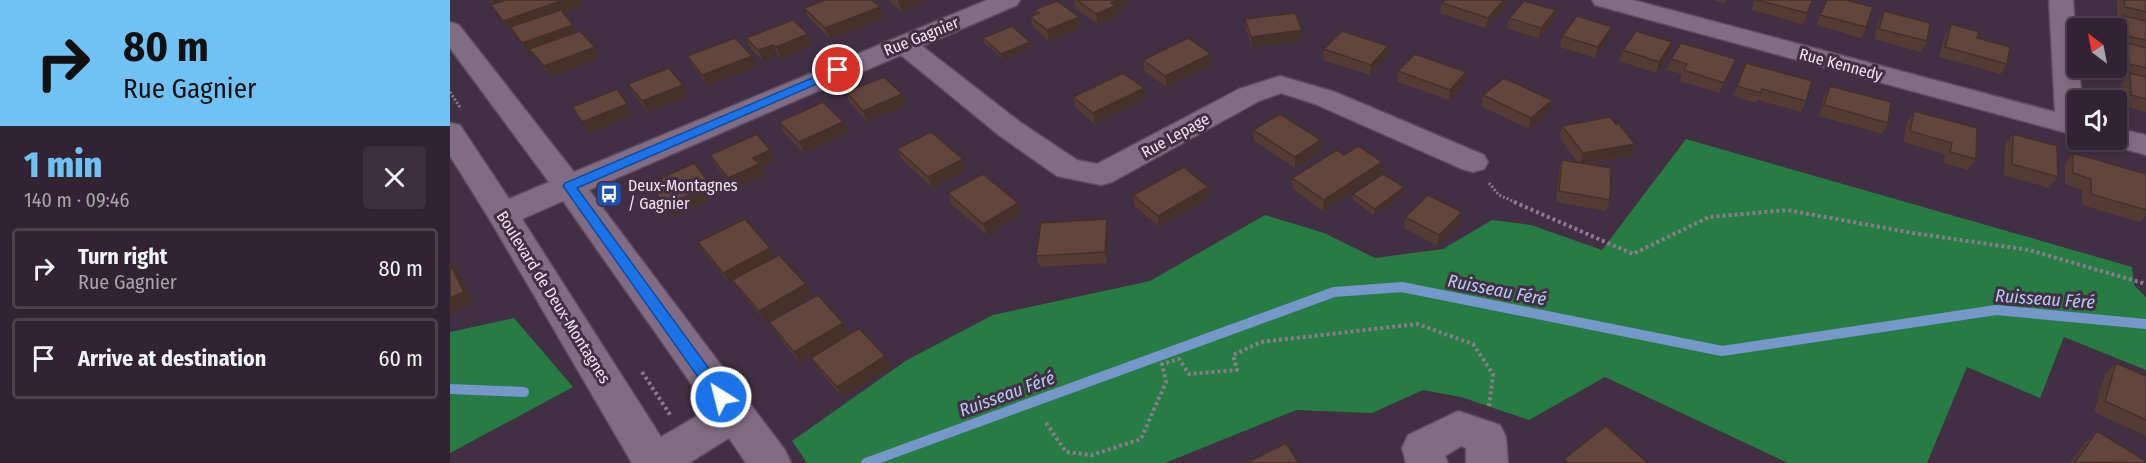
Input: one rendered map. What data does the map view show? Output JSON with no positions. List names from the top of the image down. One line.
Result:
{"streets":{"street":["Rue Gagnier","Rue Kennedy","Rue Lepage","Boulevard de Deux-Montagnes"]},"crossings":[["Rue Gagnier","Rue Lepage"],["Rue Gagnier","Boulevard de Deux-Montagnes"]],"water":["Ruisseau Féré"],"places":{"bus stop":["Deux-Montagnes / Gagnier"]},"north":"top left","page":{"turn":["80 m","Rue Gagnier"],"heading":["1 min","140 m · 09:46"],"list":[{"name":"Turn right","note":"Rue Gagnier","value":"80 m"},{"name":"Arrive at destination","value":"60 m"}]}}
